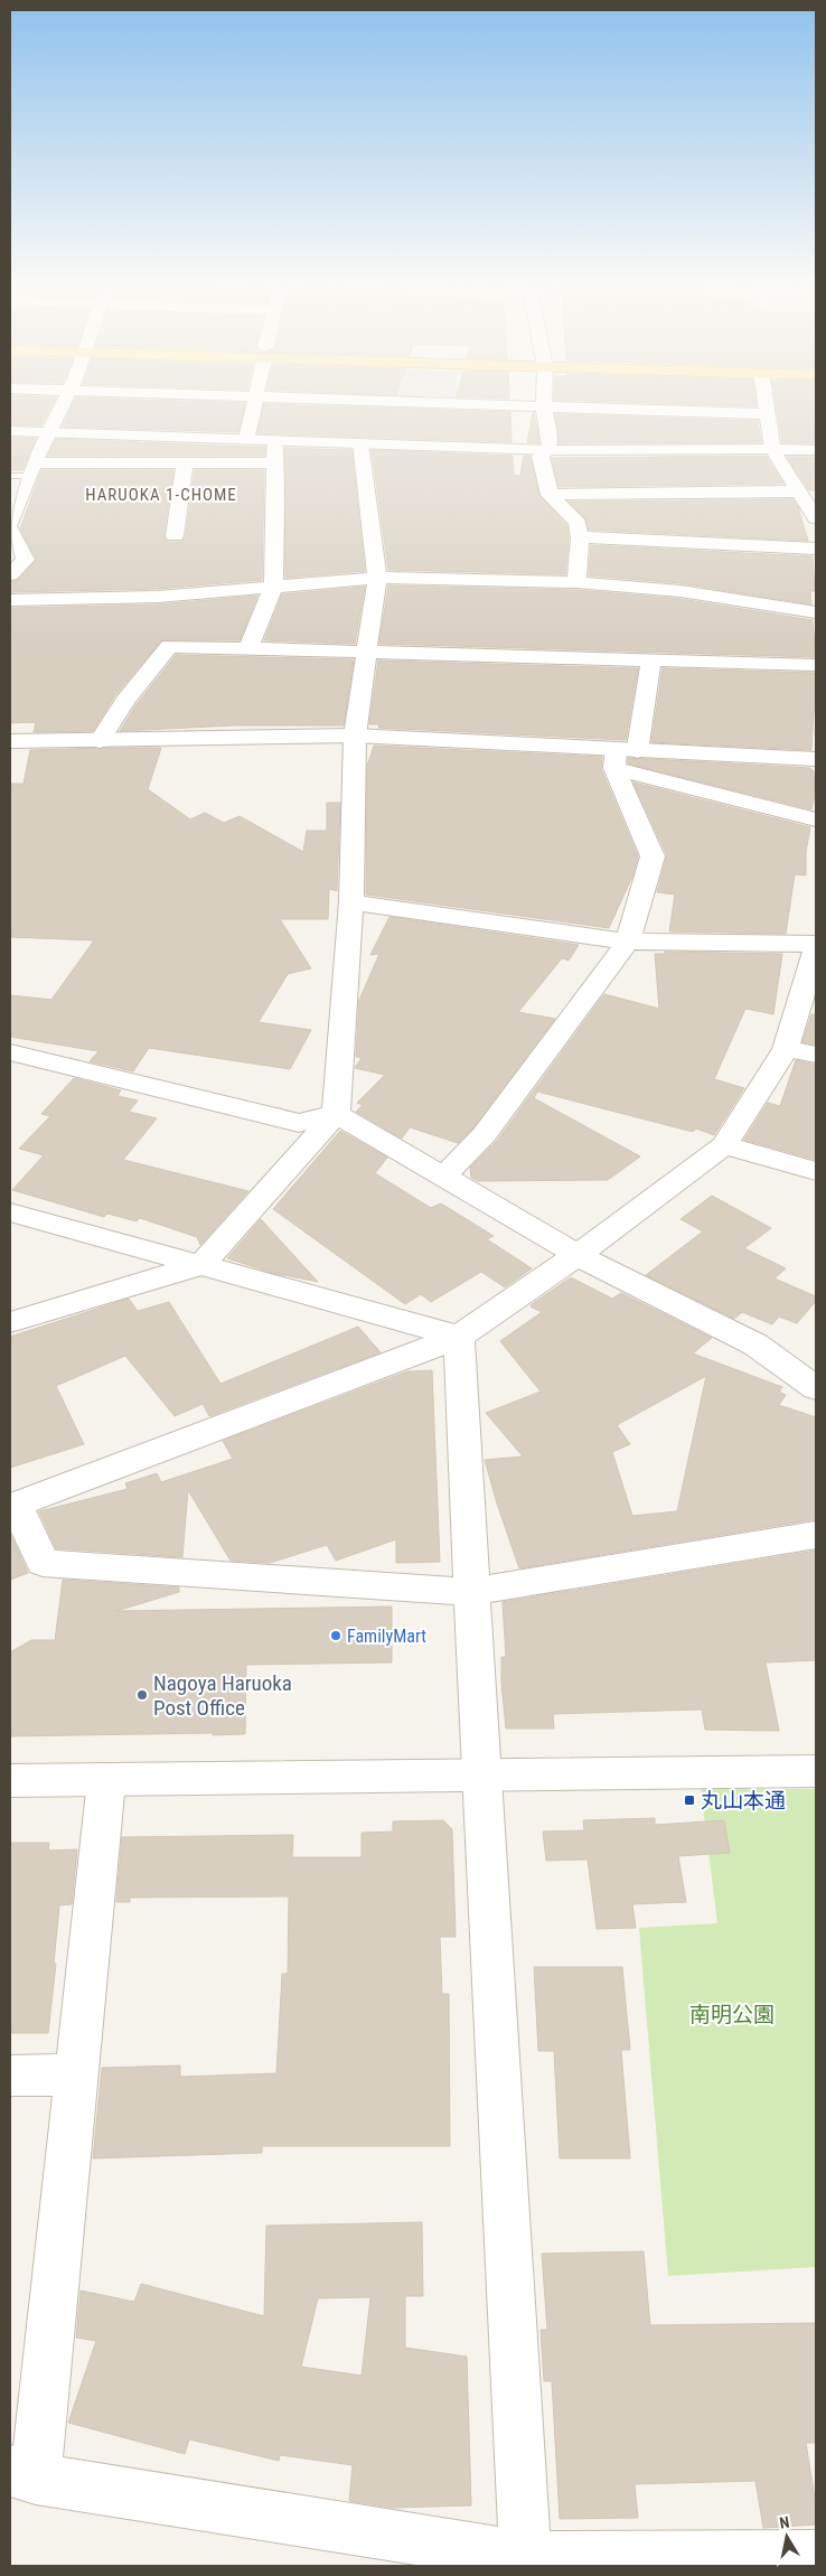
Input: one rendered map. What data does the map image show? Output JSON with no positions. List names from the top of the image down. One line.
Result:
{"districts":["HARUOKA 1-CHOME"],"parks":["南明公園"],"places":{"other":["FamilyMart","Nagoya Haruoka Post Office"],"transit":["丸山本通"]},"north":"top"}
